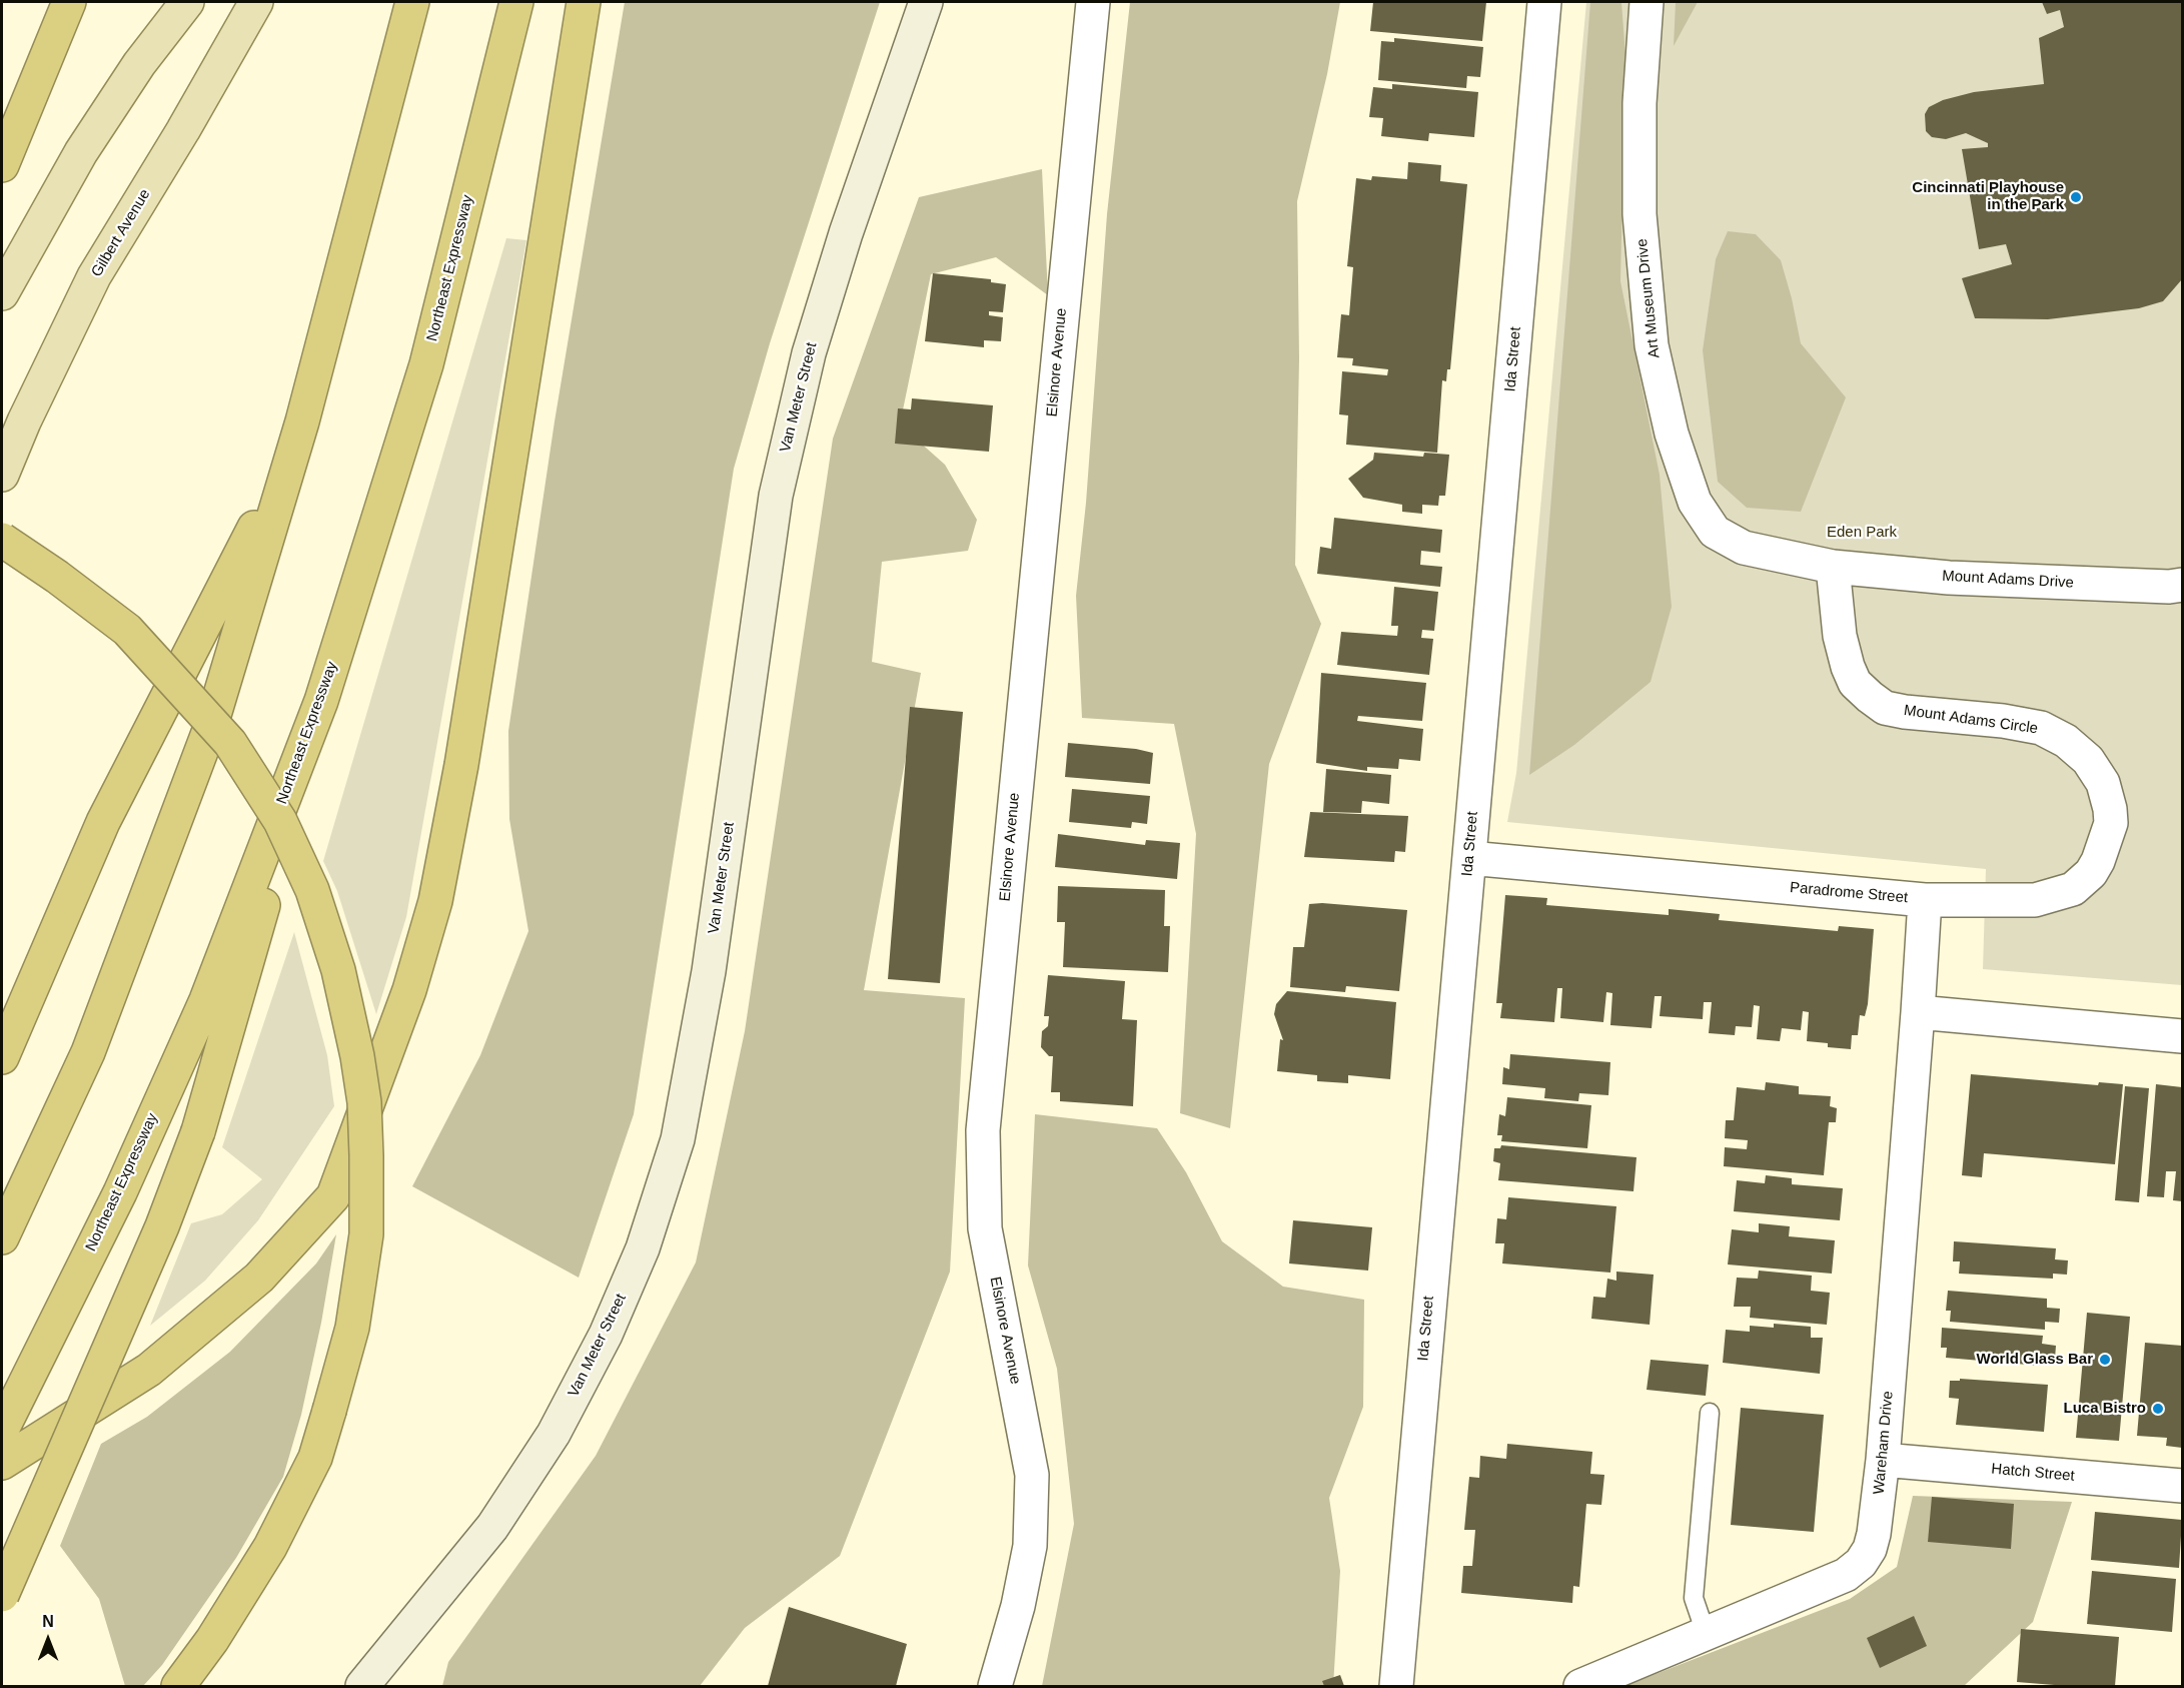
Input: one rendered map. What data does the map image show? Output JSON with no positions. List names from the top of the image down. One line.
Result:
{"streets":{"highway":["Northeast Expressway"],"main road":["Gilbert Avenue"],"street":["Art Museum Drive","Ida Street","Elsinore Avenue","Van Meter Street","Mount Adams Drive","Mount Adams Circle","Paradrome Street","Wareham Drive","Hatch Street"]},"crossings":[["Art Museum Drive","Mount Adams Drive"],["Art Museum Drive","Mount Adams Circle"],["Ida Street","Paradrome Street"],["Mount Adams Drive","Mount Adams Circle"],["Mount Adams Circle","Paradrome Street"],["Paradrome Street","Wareham Drive"],["Wareham Drive","Hatch Street"]],"parks":["Eden Park"],"places":["Cincinnati Playhouse in the Park","World Glass Bar","Luca Bistro"],"north":"top"}
